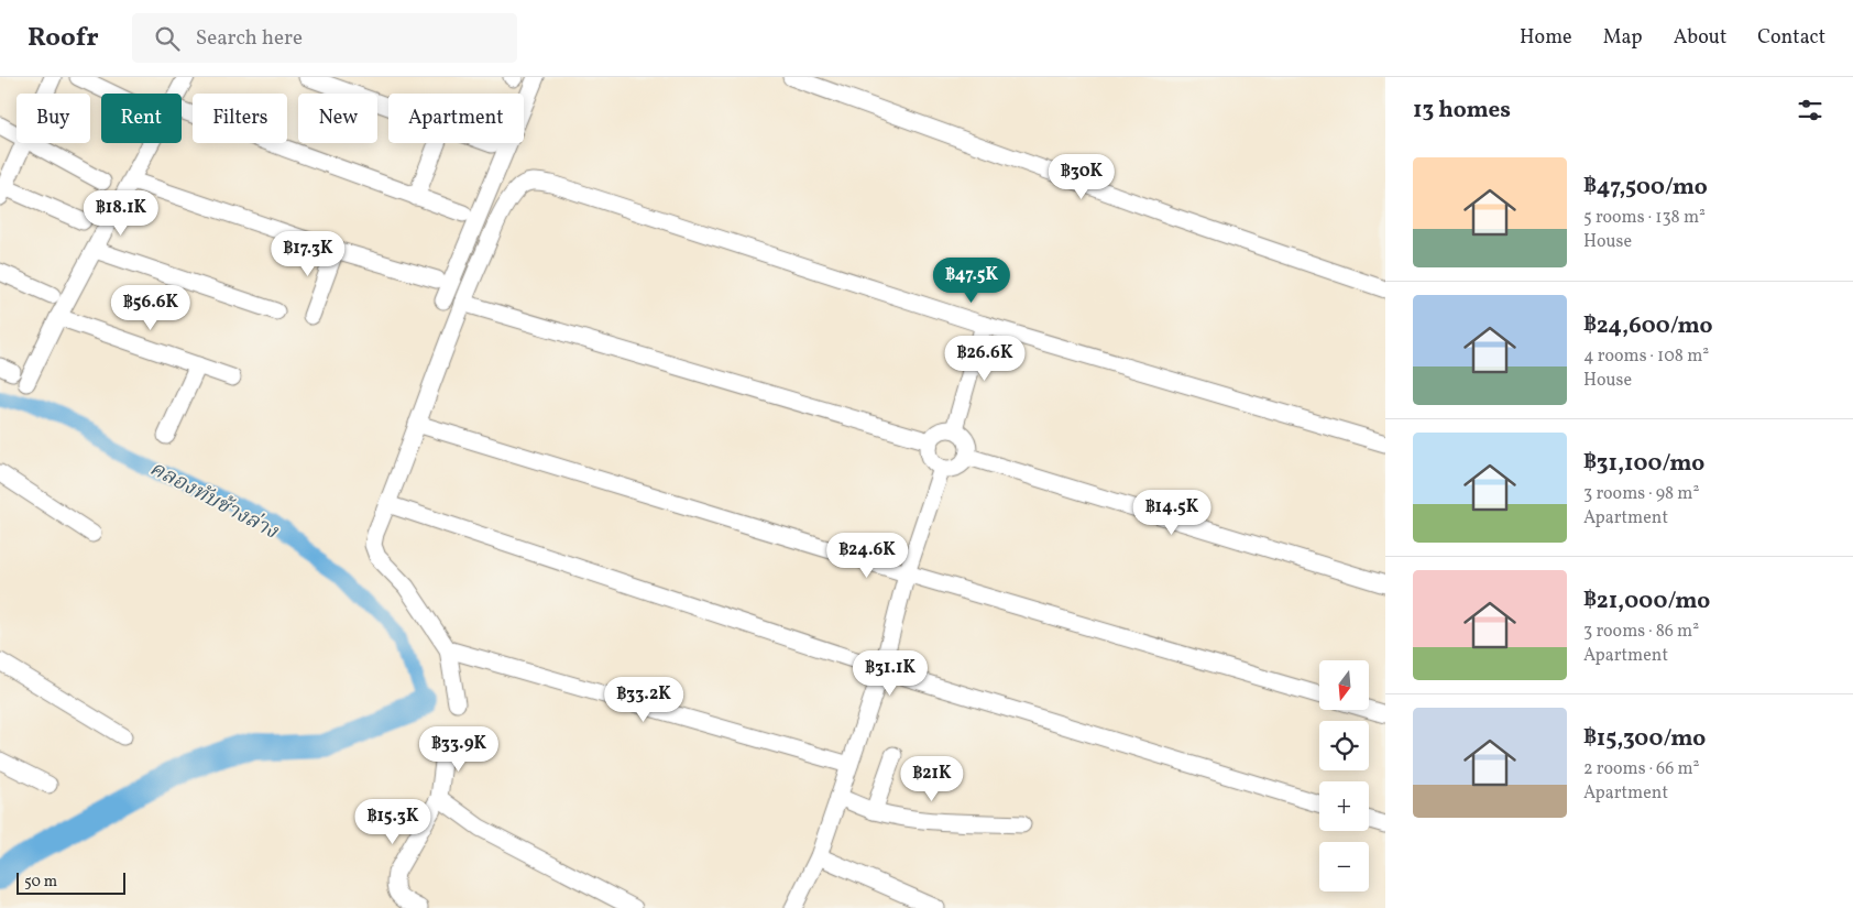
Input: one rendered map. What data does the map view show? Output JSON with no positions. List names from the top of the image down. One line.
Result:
{"water":["คลองทับช้างล่าง"],"scale_bar":"50 m","north":"bottom","page":{"header":"Roofr","search":"Search here","nav":["Home","Map","About","Contact"],"heading":"13 homes","chip":["Buy","Rent","Filters","New","Apartment"],"list":[{"name":"฿47,500/mo","note":"5 rooms · 138 m² · House"},{"name":"฿24,600/mo","note":"4 rooms · 108 m² · House"},{"name":"฿31,100/mo","note":"3 rooms · 98 m² · Apartment"},{"name":"฿21,000/mo","note":"3 rooms · 86 m² · Apartment"},{"name":"฿15,300/mo","note":"2 rooms · 66 m² · Apartment"}],"price":["฿30K","฿18.1K","฿17.3K","฿47.5K","฿56.6K","฿26.6K","฿14.5K","฿24.6K","฿31.1K","฿33.2K","฿33.9K","฿21K","฿15.3K"],"map_buttons":["+","−"],"scale":"50 m"}}
